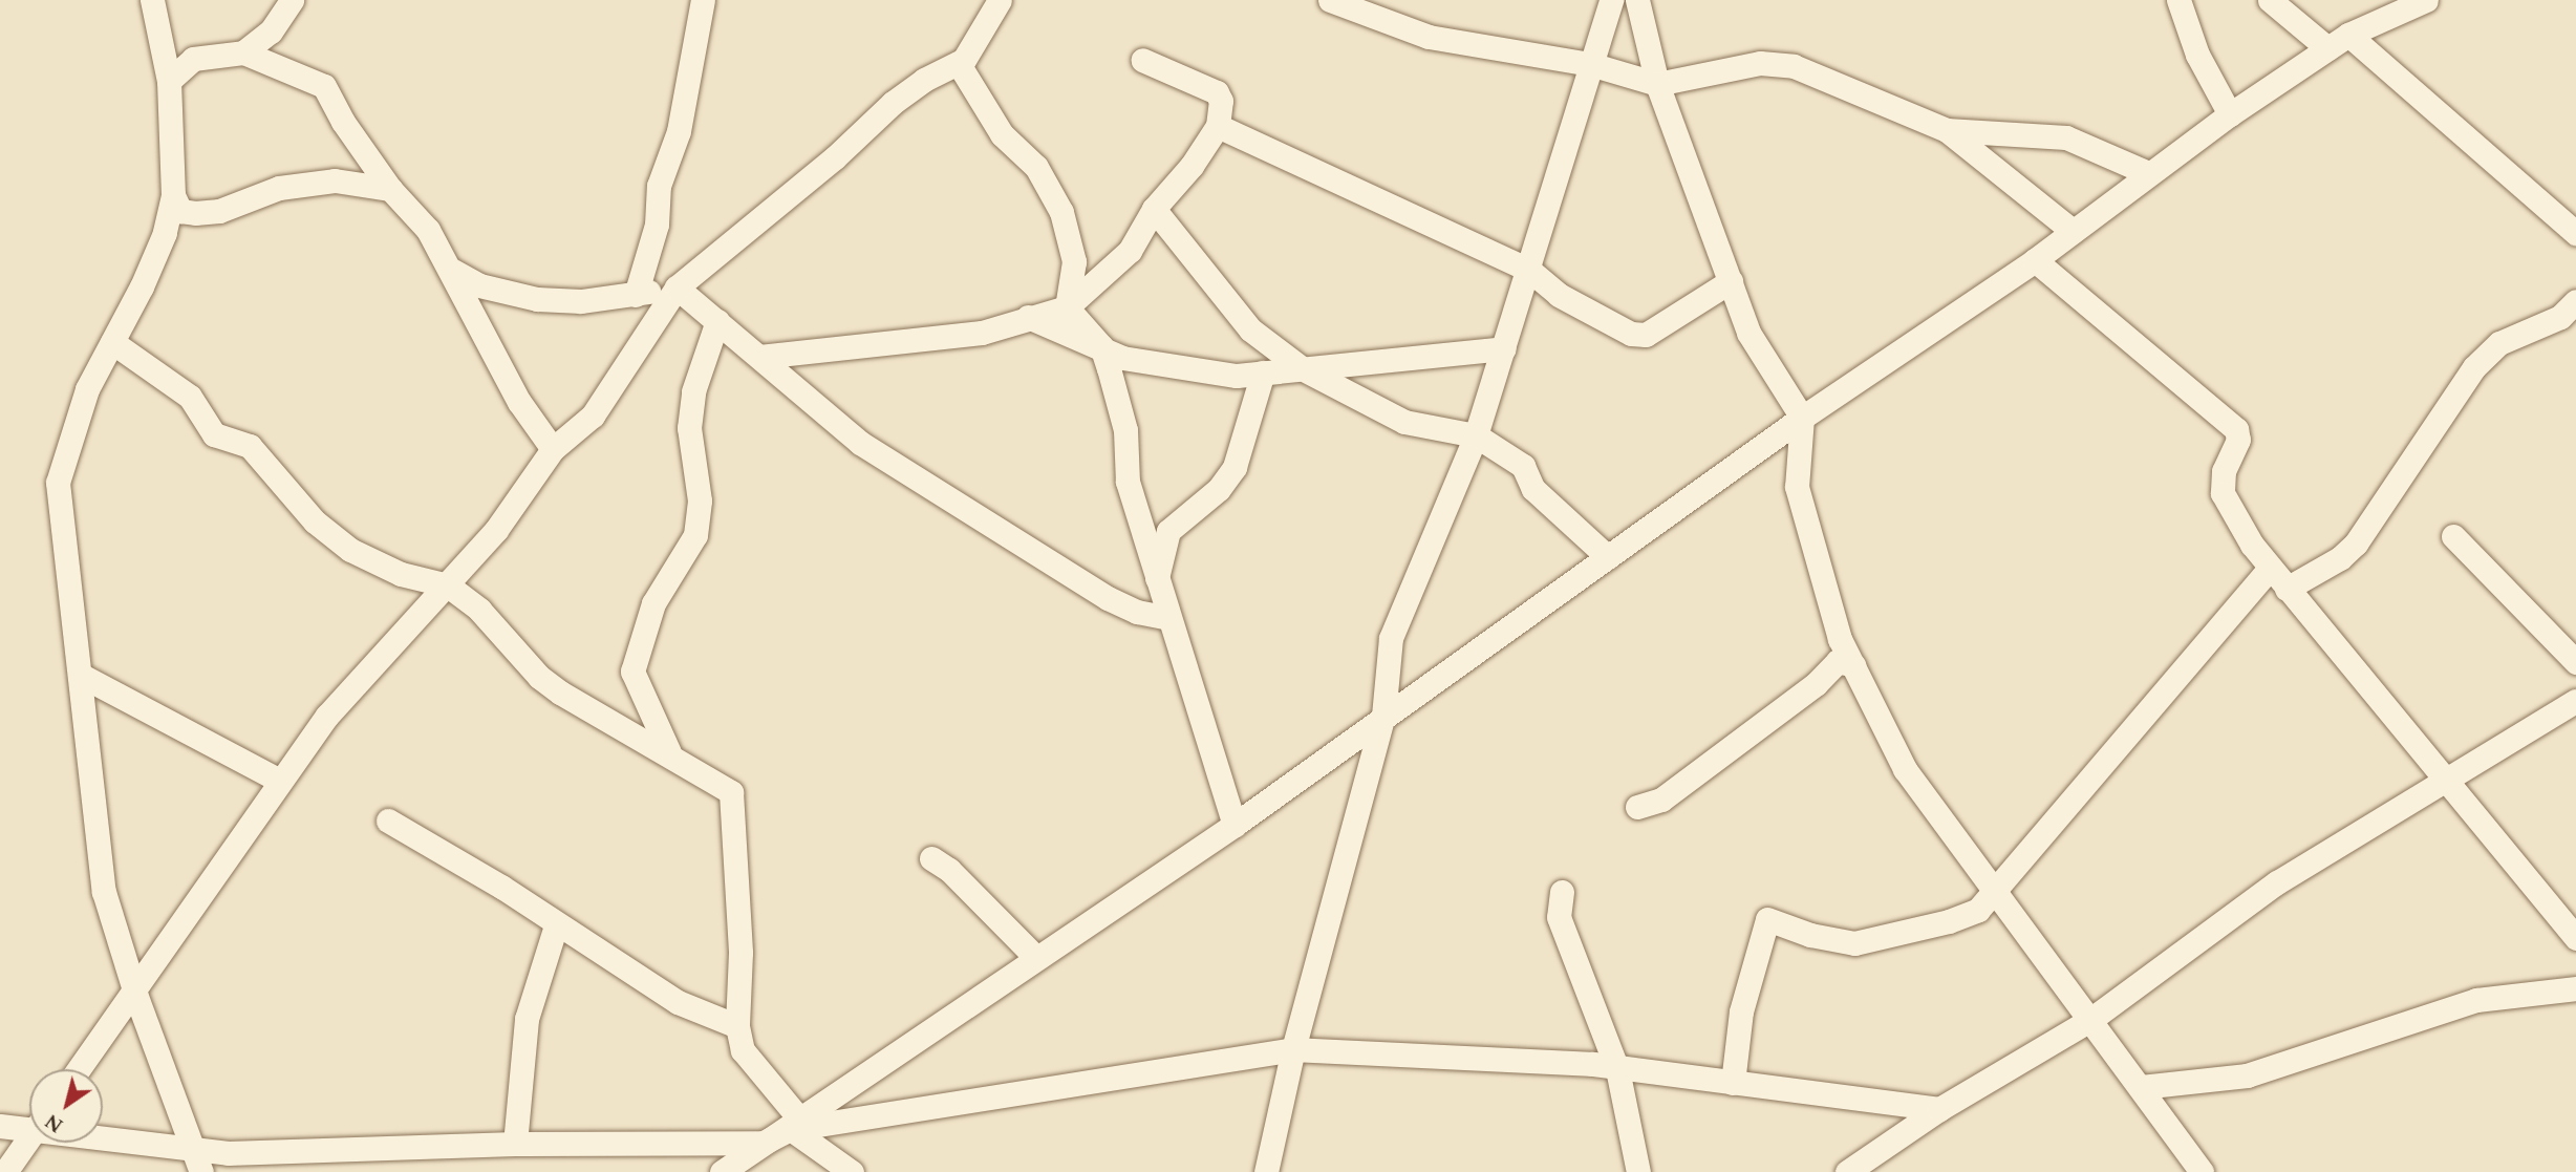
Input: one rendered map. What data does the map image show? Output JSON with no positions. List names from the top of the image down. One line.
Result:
{"north":"bottom left"}
